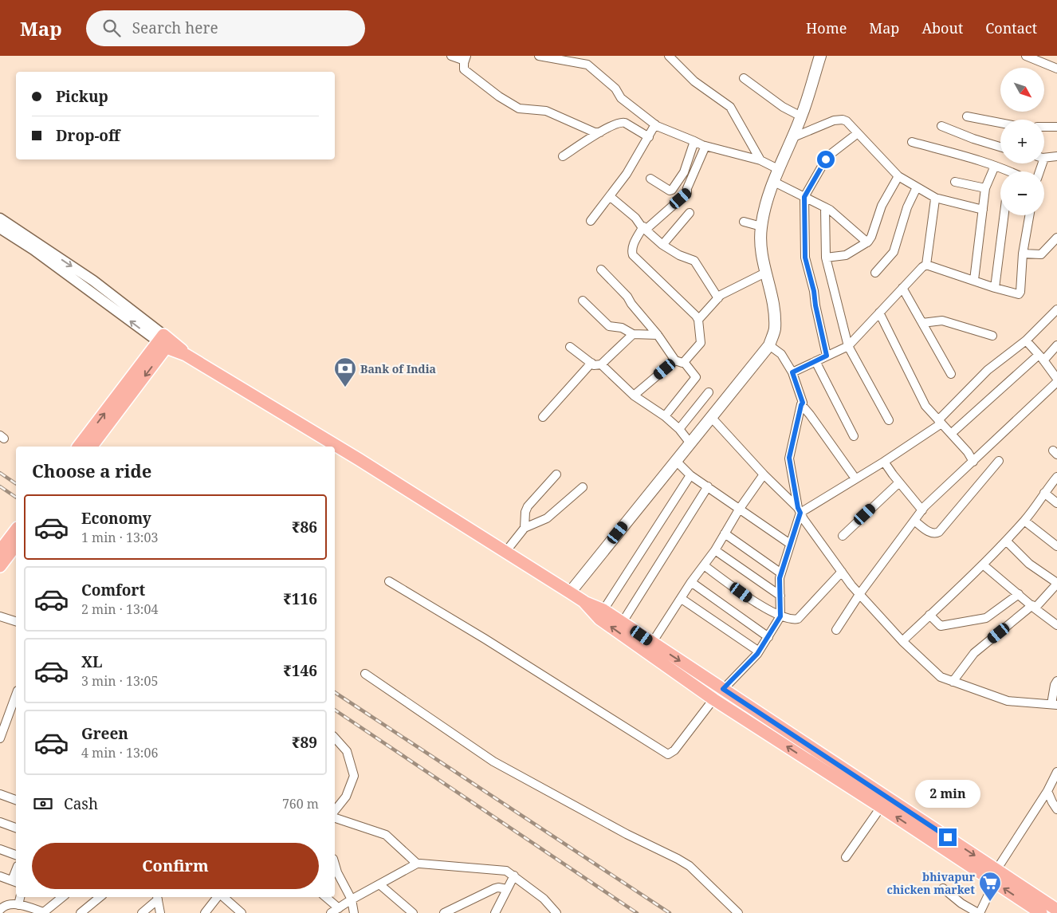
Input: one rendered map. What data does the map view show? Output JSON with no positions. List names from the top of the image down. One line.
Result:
{"places":{"bank":["Bank of India"],"supermarket":["bhivapur chicken market"]},"north":"bottom right","page":{"header":"Map","search":"Search here","nav":["Home","Map","About","Contact"],"map_buttons":["+","−"],"banner":["Pickup","Drop-off"],"heading":"Choose a ride","list":[{"name":"Economy","note":"1 min · 13:03","value":"₹86"},{"name":"Comfort","note":"2 min · 13:04","value":"₹116"},{"name":"XL","note":"3 min · 13:05","value":"₹146"},{"name":"Green","note":"4 min · 13:06","value":"₹89"}],"bubble":"2 min","pay":["Cash","760 m"],"buttons":"Confirm"}}
